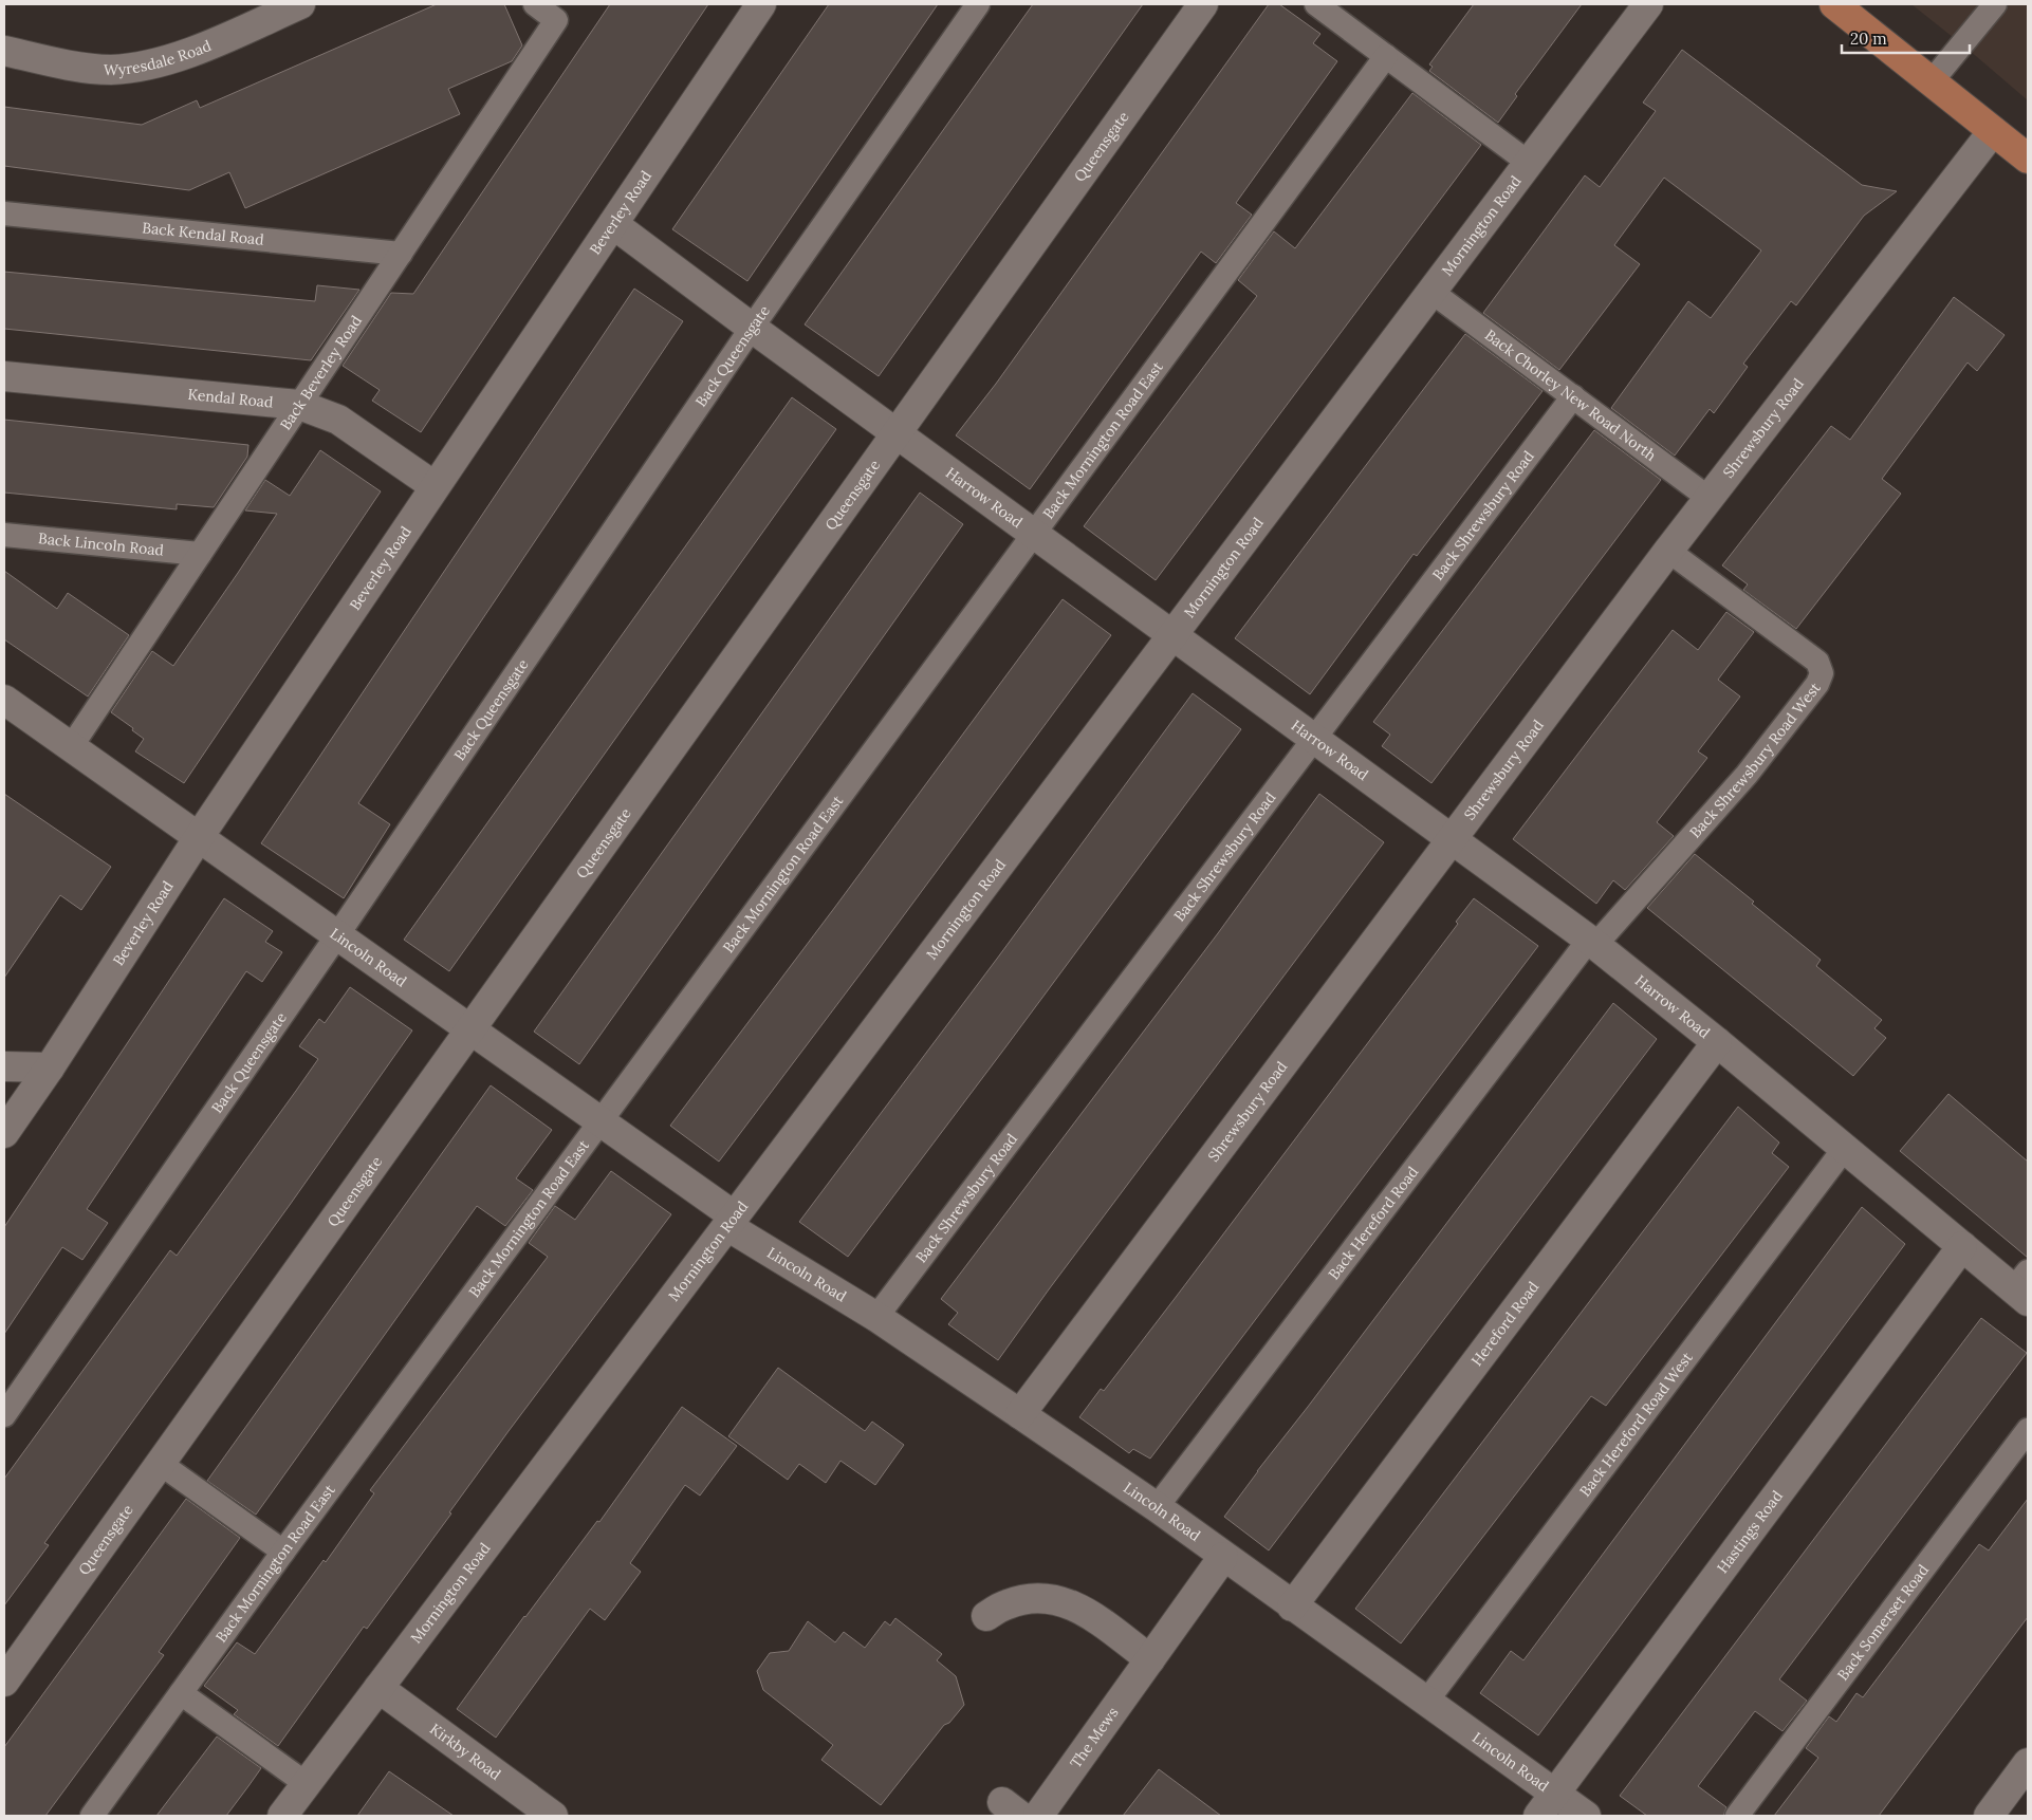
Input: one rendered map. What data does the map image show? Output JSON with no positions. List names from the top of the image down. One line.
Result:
{"streets":{"street":["Wyresdale Road","Queensgate","Beverley Road","Mornington Road","Kendal Road","Shrewsbury Road","Harrow Road","Lincoln Road","Hereford Road","Hastings Road","The Mews","Kirkby Road"],"lane":["Back Kendal Road","Back Queensgate","Back Beverley Road","Back Chorley New Road North","Back Mornington Road East","Back Shrewsbury Road","Back Lincoln Road","Back Shrewsbury Road West","Back Hereford Road","Back Hereford Road West","Back Somerset Road"]},"crossings":[["Queensgate","Harrow Road"],["Queensgate","Lincoln Road"],["Beverley Road","Kendal Road"],["Beverley Road","Harrow Road"],["Beverley Road","Lincoln Road"],["Mornington Road","Back Chorley New Road North"],["Mornington Road","Harrow Road"],["Mornington Road","Lincoln Road"],["Mornington Road","Kirkby Road"],["Back Kendal Road","Back Beverley Road"],["Back Queensgate","Harrow Road"],["Back Queensgate","Lincoln Road"],["Back Beverley Road","Kendal Road"],["Back Beverley Road","Back Lincoln Road"],["Back Beverley Road","Lincoln Road"],["Back Chorley New Road North","Shrewsbury Road"],["Back Chorley New Road North","Back Shrewsbury Road"],["Shrewsbury Road","Harrow Road"],["Shrewsbury Road","Back Shrewsbury Road West"],["Shrewsbury Road","Lincoln Road"],["Back Mornington Road East","Harrow Road"],["Back Mornington Road East","Lincoln Road"],["Harrow Road","Back Shrewsbury Road"],["Harrow Road","Back Shrewsbury Road West"],["Harrow Road","Back Hereford Road"],["Harrow Road","Hereford Road"],["Harrow Road","Back Hereford Road West"],["Harrow Road","Hastings Road"],["Back Shrewsbury Road","Lincoln Road"],["Back Shrewsbury Road West","Back Hereford Road"],["Lincoln Road","Back Hereford Road"],["Lincoln Road","Hereford Road"],["Lincoln Road","Back Hereford Road West"],["Lincoln Road","Hastings Road"],["Lincoln Road","The Mews"]],"scale_bar":"20 m"}
